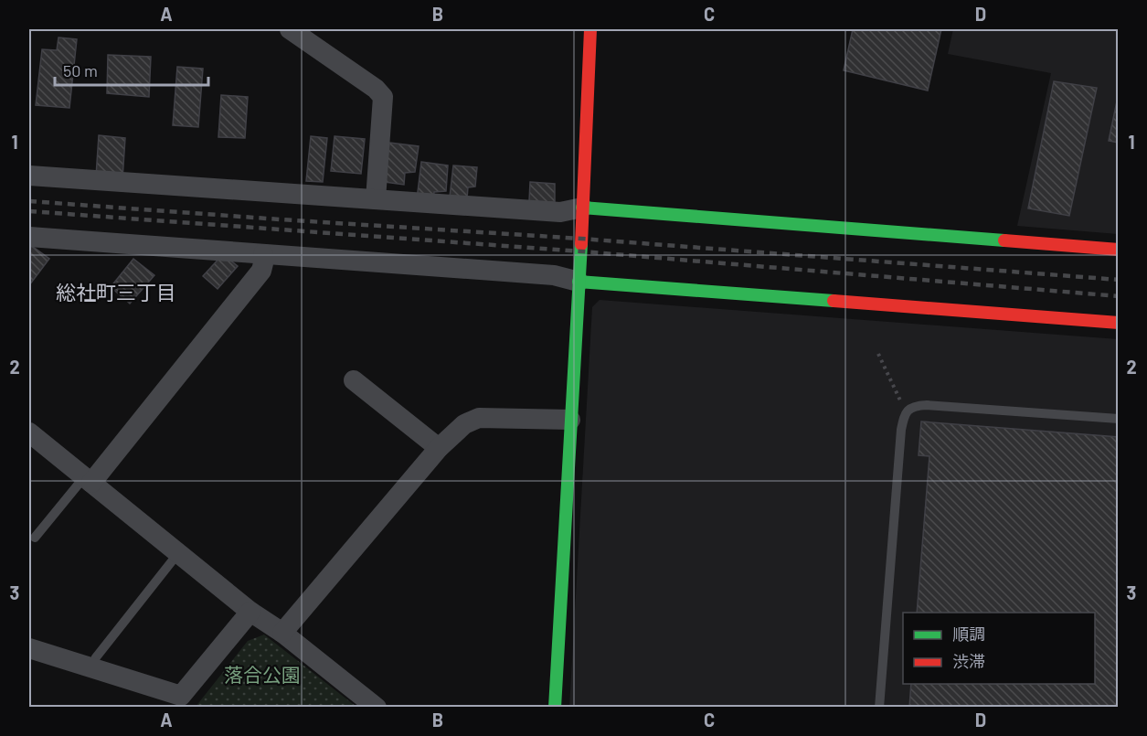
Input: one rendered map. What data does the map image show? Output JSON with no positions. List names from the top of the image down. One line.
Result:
{"districts":["総社町三丁目"],"parks":["落合公園"],"legend":["順調","渋滞"],"scale_bar":"50 m","grid":{"columns":["A","B","C","D"],"rows":["1","2","3"]}}
